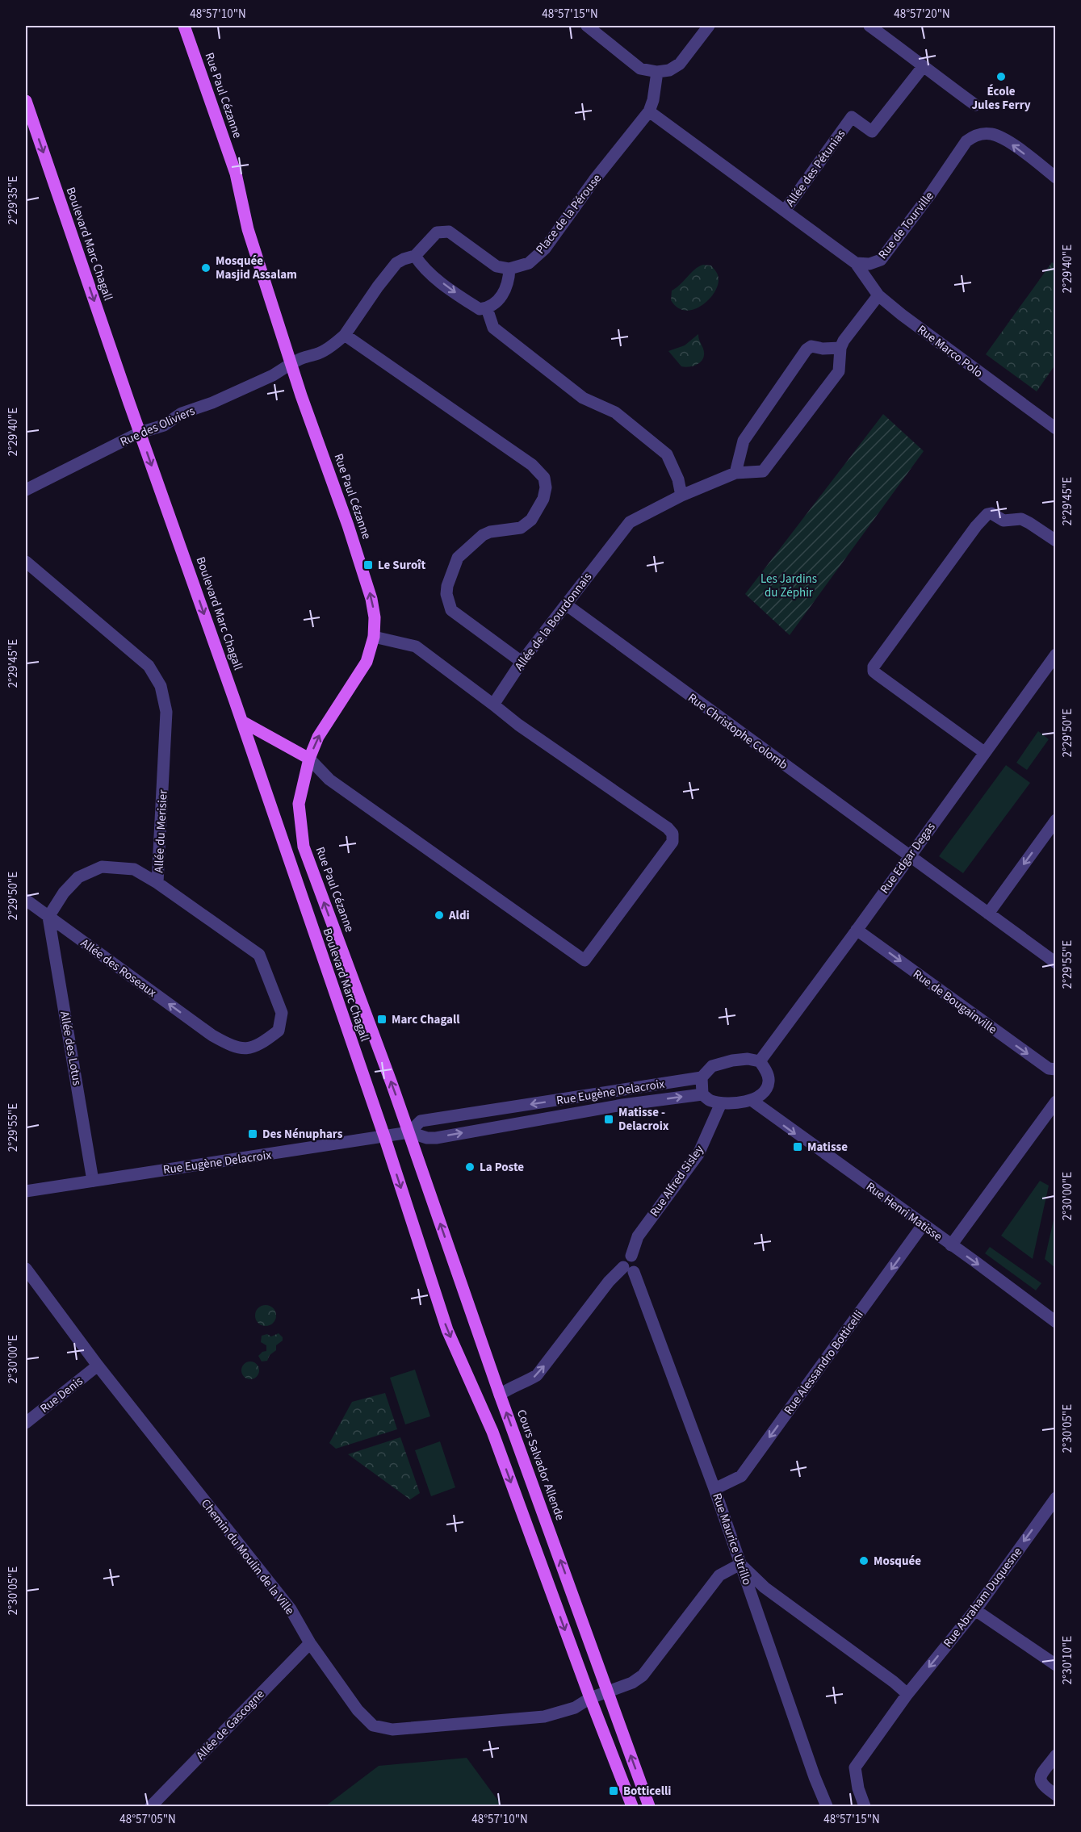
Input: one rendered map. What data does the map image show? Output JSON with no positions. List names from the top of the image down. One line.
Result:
{"streets":{"main road":["Rue Paul Cézanne","Boulevard Marc Chagall","Cours Salvador Allende"],"street":["Allée des Pétunias","Place de la Pérouse","Rue de Tourville","Rue Marco Polo","Rue des Oliviers","Allée de la Bourdonnais","Rue Christophe Colomb","Allée du Merisier","Rue Edgar Degas","Allée des Roseaux","Rue de Bougainville","Allée des Lotus","Rue Eugène Delacroix","Rue Alfred Sisley","Rue Henri Matisse","Rue Alessandro Botticelli","Rue Denis","Rue Maurice Utrillo","Chemin du Moulin de la Ville","Rue Abraham Duquesne","Allée de Gascogne"]},"crossings":[["Rue Paul Cézanne","Rue des Oliviers"],["Rue Paul Cézanne","Rue Eugène Delacroix"],["Rue Paul Cézanne","Cours Salvador Allende"],["Rue de Tourville","Rue Marco Polo"],["Boulevard Marc Chagall","Rue des Oliviers"],["Boulevard Marc Chagall","Rue Eugène Delacroix"],["Rue Marco Polo","Allée de la Bourdonnais"],["Allée de la Bourdonnais","Rue Christophe Colomb"],["Rue Christophe Colomb","Rue Edgar Degas"],["Allée du Merisier","Allée des Roseaux"],["Rue Edgar Degas","Rue de Bougainville"],["Rue Edgar Degas","Rue Eugène Delacroix"],["Rue Edgar Degas","Rue Alfred Sisley"],["Rue Edgar Degas","Rue Henri Matisse"],["Allée des Roseaux","Allée des Lotus"],["Allée des Lotus","Rue Eugène Delacroix"],["Rue Eugène Delacroix","Rue Alfred Sisley"],["Rue Eugène Delacroix","Rue Henri Matisse"],["Rue Eugène Delacroix","Cours Salvador Allende"],["Rue Alfred Sisley","Rue Henri Matisse"],["Rue Alfred Sisley","Rue Maurice Utrillo"],["Rue Henri Matisse","Rue Alessandro Botticelli"],["Rue Alessandro Botticelli","Rue Maurice Utrillo"],["Rue Denis","Chemin du Moulin de la Ville"],["Cours Salvador Allende","Chemin du Moulin de la Ville"],["Chemin du Moulin de la Ville","Allée de Gascogne"]],"one_way":["Rue Paul Cézanne","Boulevard Marc Chagall","Allée des Roseaux","Rue de Bougainville","Rue Henri Matisse","Rue Alessandro Botticelli","Rue Abraham Duquesne"],"parks":["Les Jardins du Zéphir"],"places":{"other":["École Jules Ferry","Mosquée Masjid Assalam","Aldi","La Poste","Mosquée"],"transit":["Le Suroît","Marc Chagall","Matisse - Delacroix","Des Nénuphars","Matisse","Botticelli"]},"coordinates":["48°57'10\"N","48°57'15\"N","48°57'20\"N","2°29'35\"E","2°29'40\"E","2°29'45\"E","2°29'50\"E","2°29'55\"E","2°30'00\"E","2°30'05\"E","2°30'10\"E","48°57'05\"N"]}
